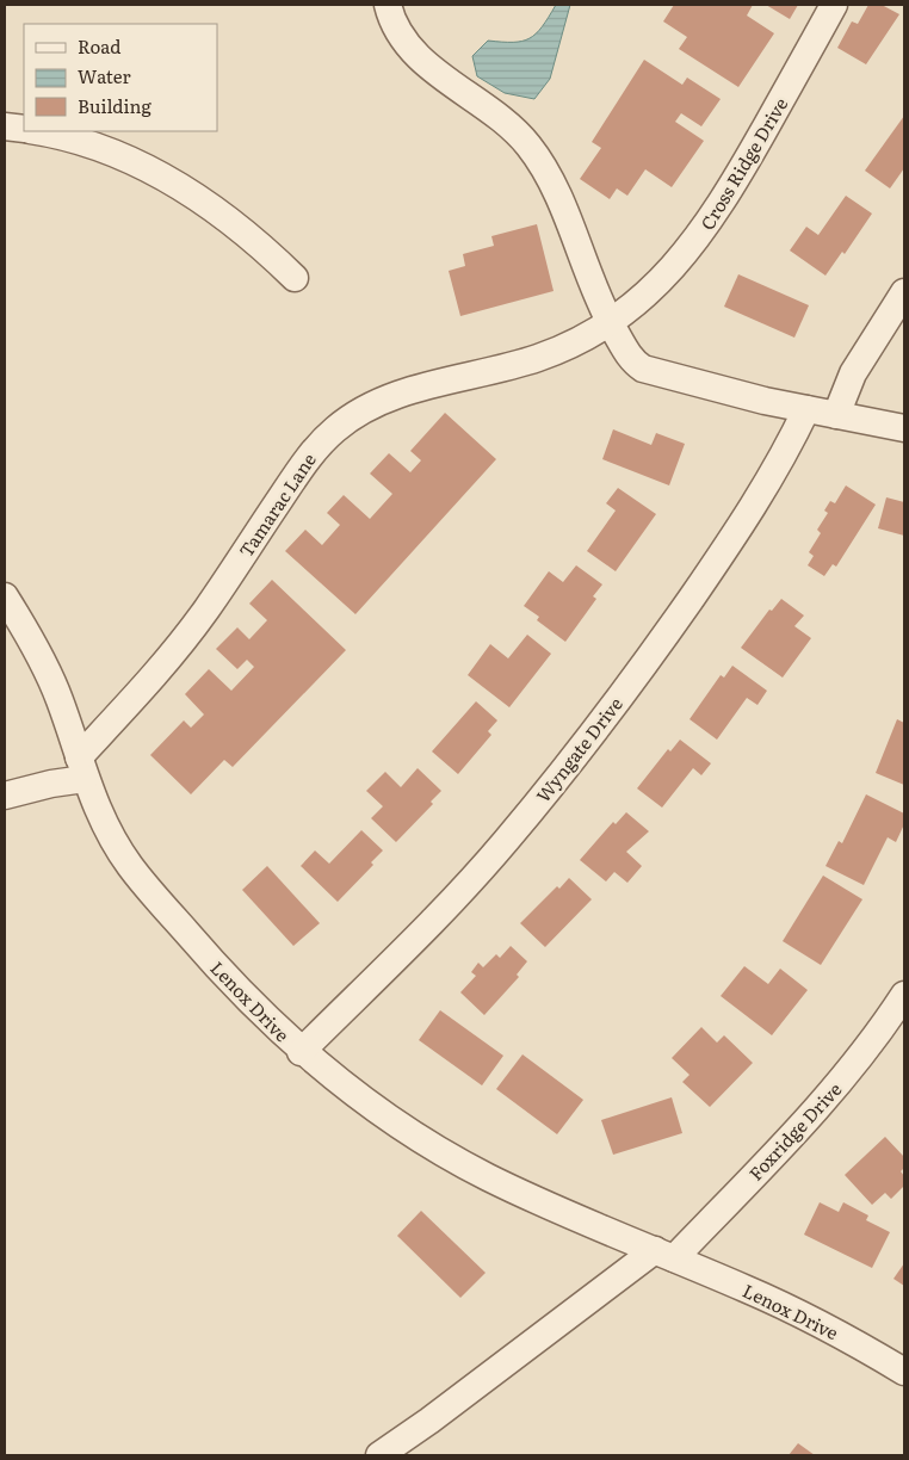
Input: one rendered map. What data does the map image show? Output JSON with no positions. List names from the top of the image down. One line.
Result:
{"streets":{"street":["Cross Ridge Drive","Tamarac Lane","Wyngate Drive","Lenox Drive","Foxridge Drive"]},"crossings":[["Cross Ridge Drive","Tamarac Lane"],["Tamarac Lane","Lenox Drive"],["Wyngate Drive","Lenox Drive"],["Lenox Drive","Foxridge Drive"]],"legend":["Road","Water","Building"]}
